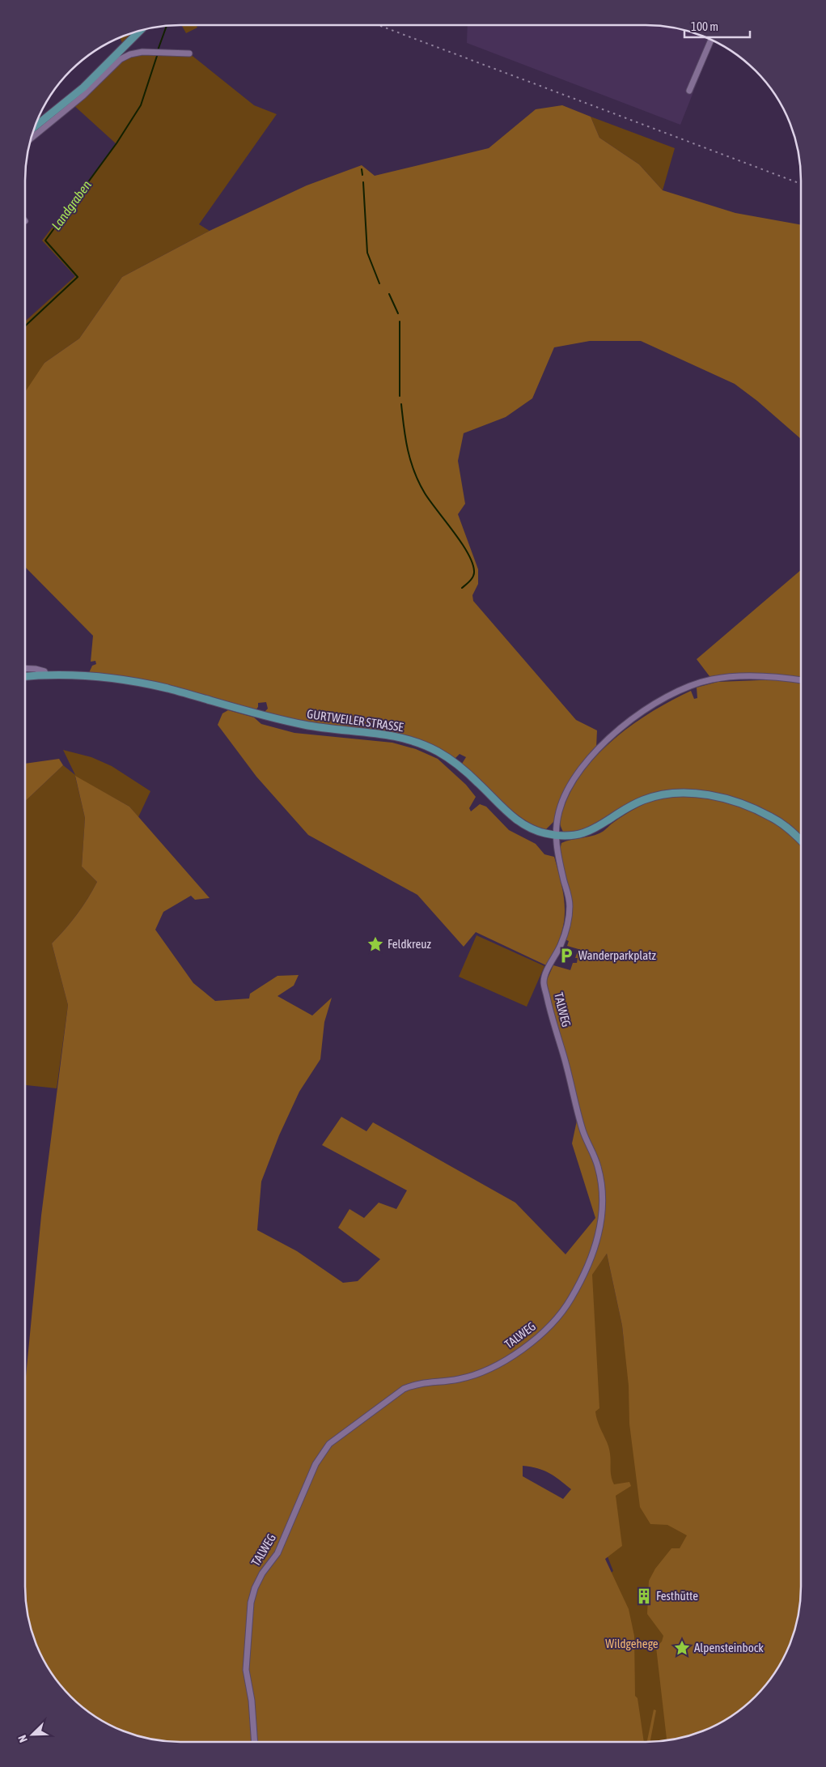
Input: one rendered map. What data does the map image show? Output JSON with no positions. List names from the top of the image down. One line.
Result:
{"streets":{"main road":["GURTWEILER STRASSE"],"street":["TALWEG"]},"crossings":[["GURTWEILER STRASSE","TALWEG"]],"water":["Landgraben"],"parks":["Wildgehege"],"places":{"place":["Feldkreuz","Alpensteinbock"],"parking":["Wanderparkplatz"],"building":["Festhütte"]},"scale_bar":"100 m","north":"bottom left"}
